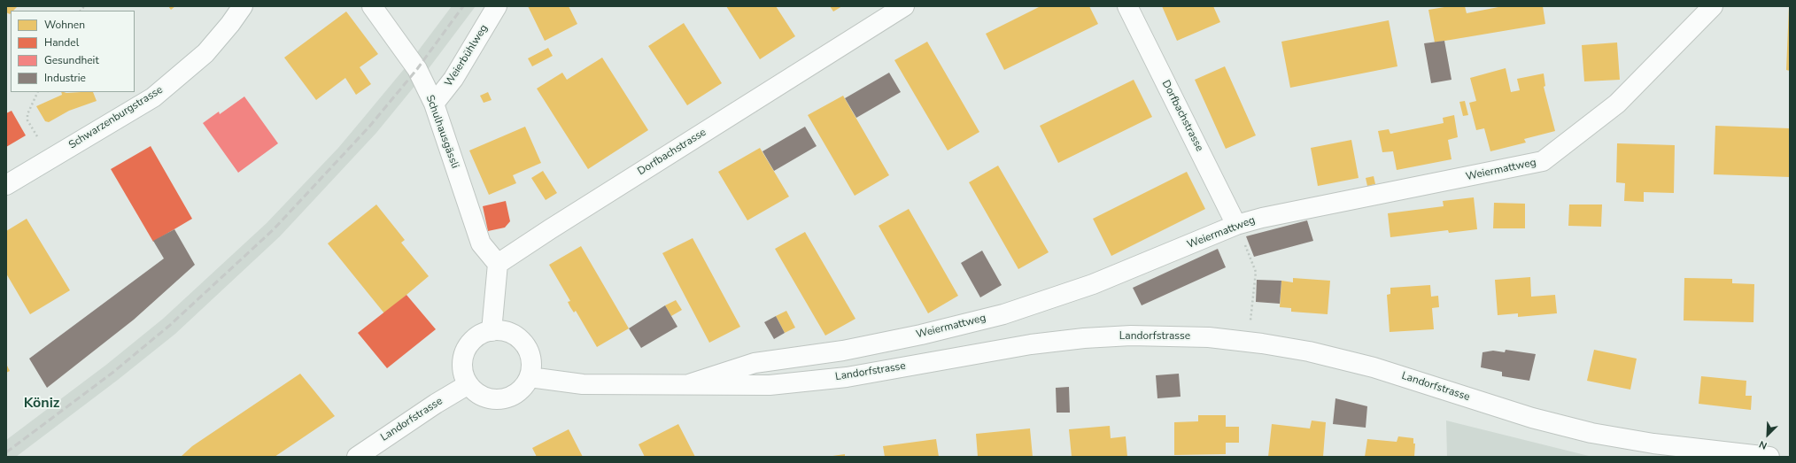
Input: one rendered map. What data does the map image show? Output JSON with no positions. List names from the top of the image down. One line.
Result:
{"streets":{"street":["Weierbühlweg","Dorfbachstrasse","Schwarzenburgstrasse","Schulhausgässli","Weiermattweg","Landorfstrasse"]},"crossings":[["Weierbühlweg","Schulhausgässli"],["Dorfbachstrasse","Schulhausgässli"],["Dorfbachstrasse","Weiermattweg"],["Weiermattweg","Landorfstrasse"]],"districts":["Köniz"],"legend":["Wohnen","Handel","Gesundheit","Industrie"],"north":"bottom left"}
